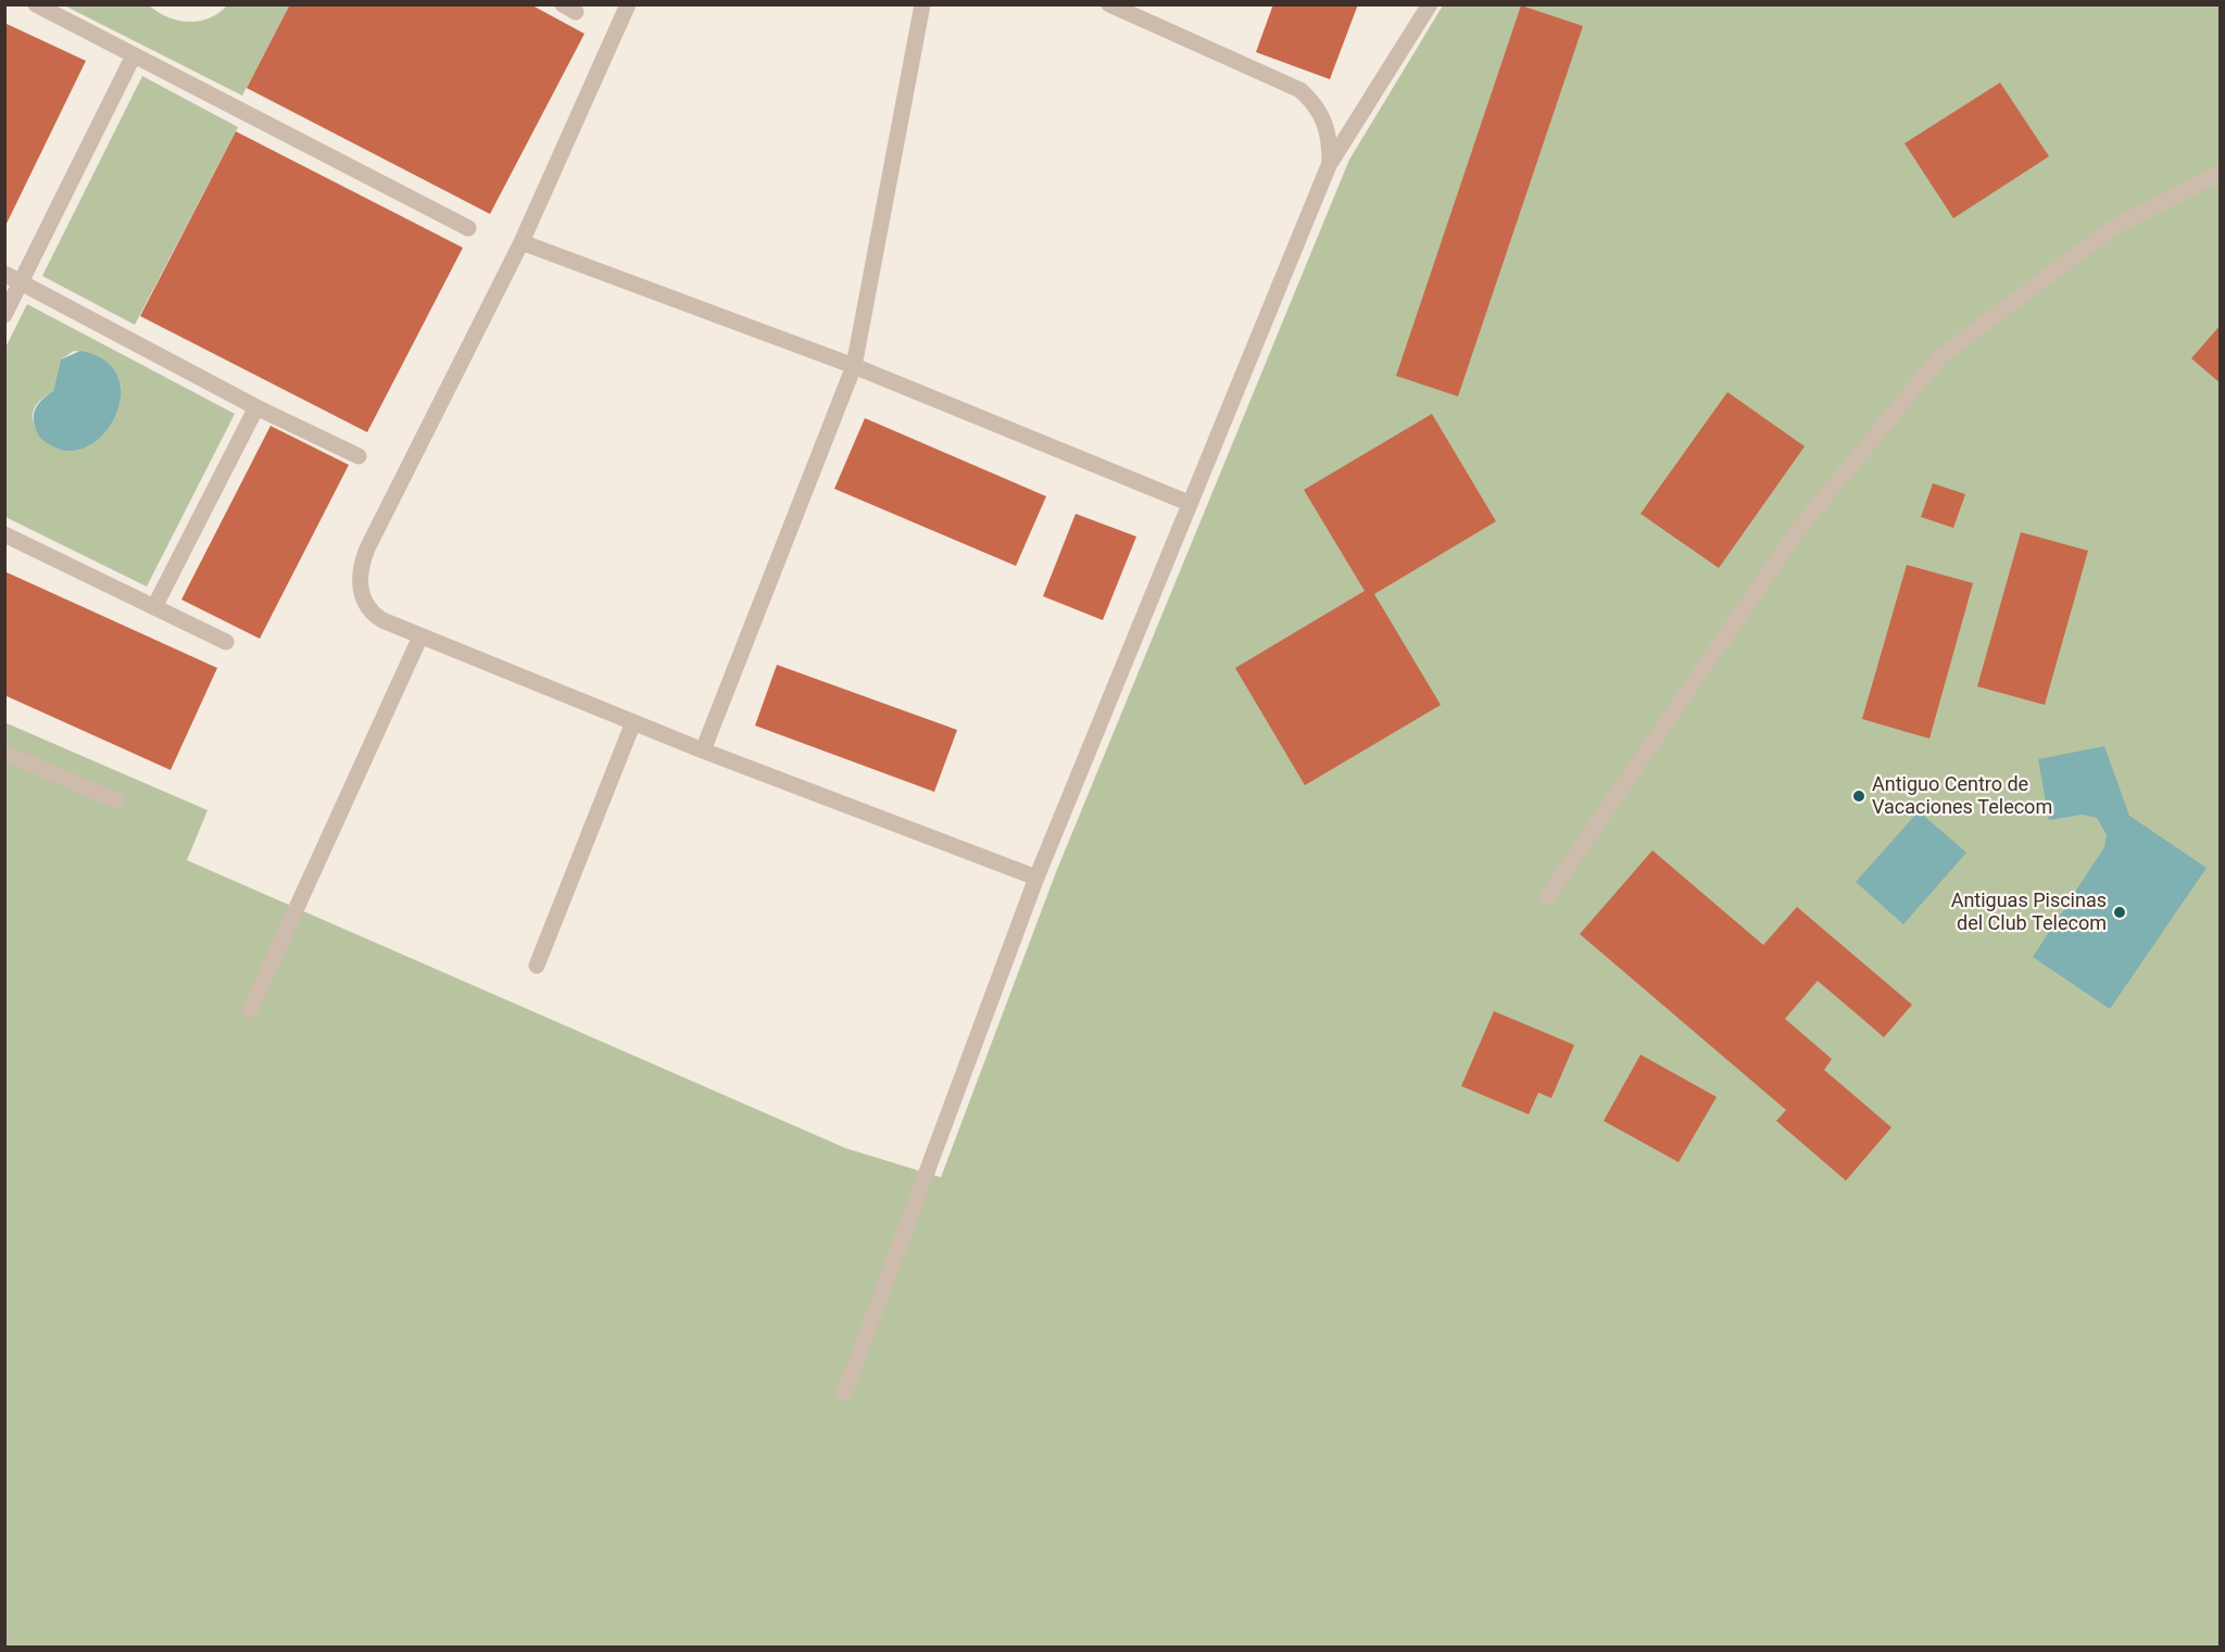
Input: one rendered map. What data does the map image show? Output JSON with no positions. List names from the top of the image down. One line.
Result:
{"places":["Antiguo Centro de Vacaciones Telecom","Antiguas Piscinas del Club Telecom"]}
